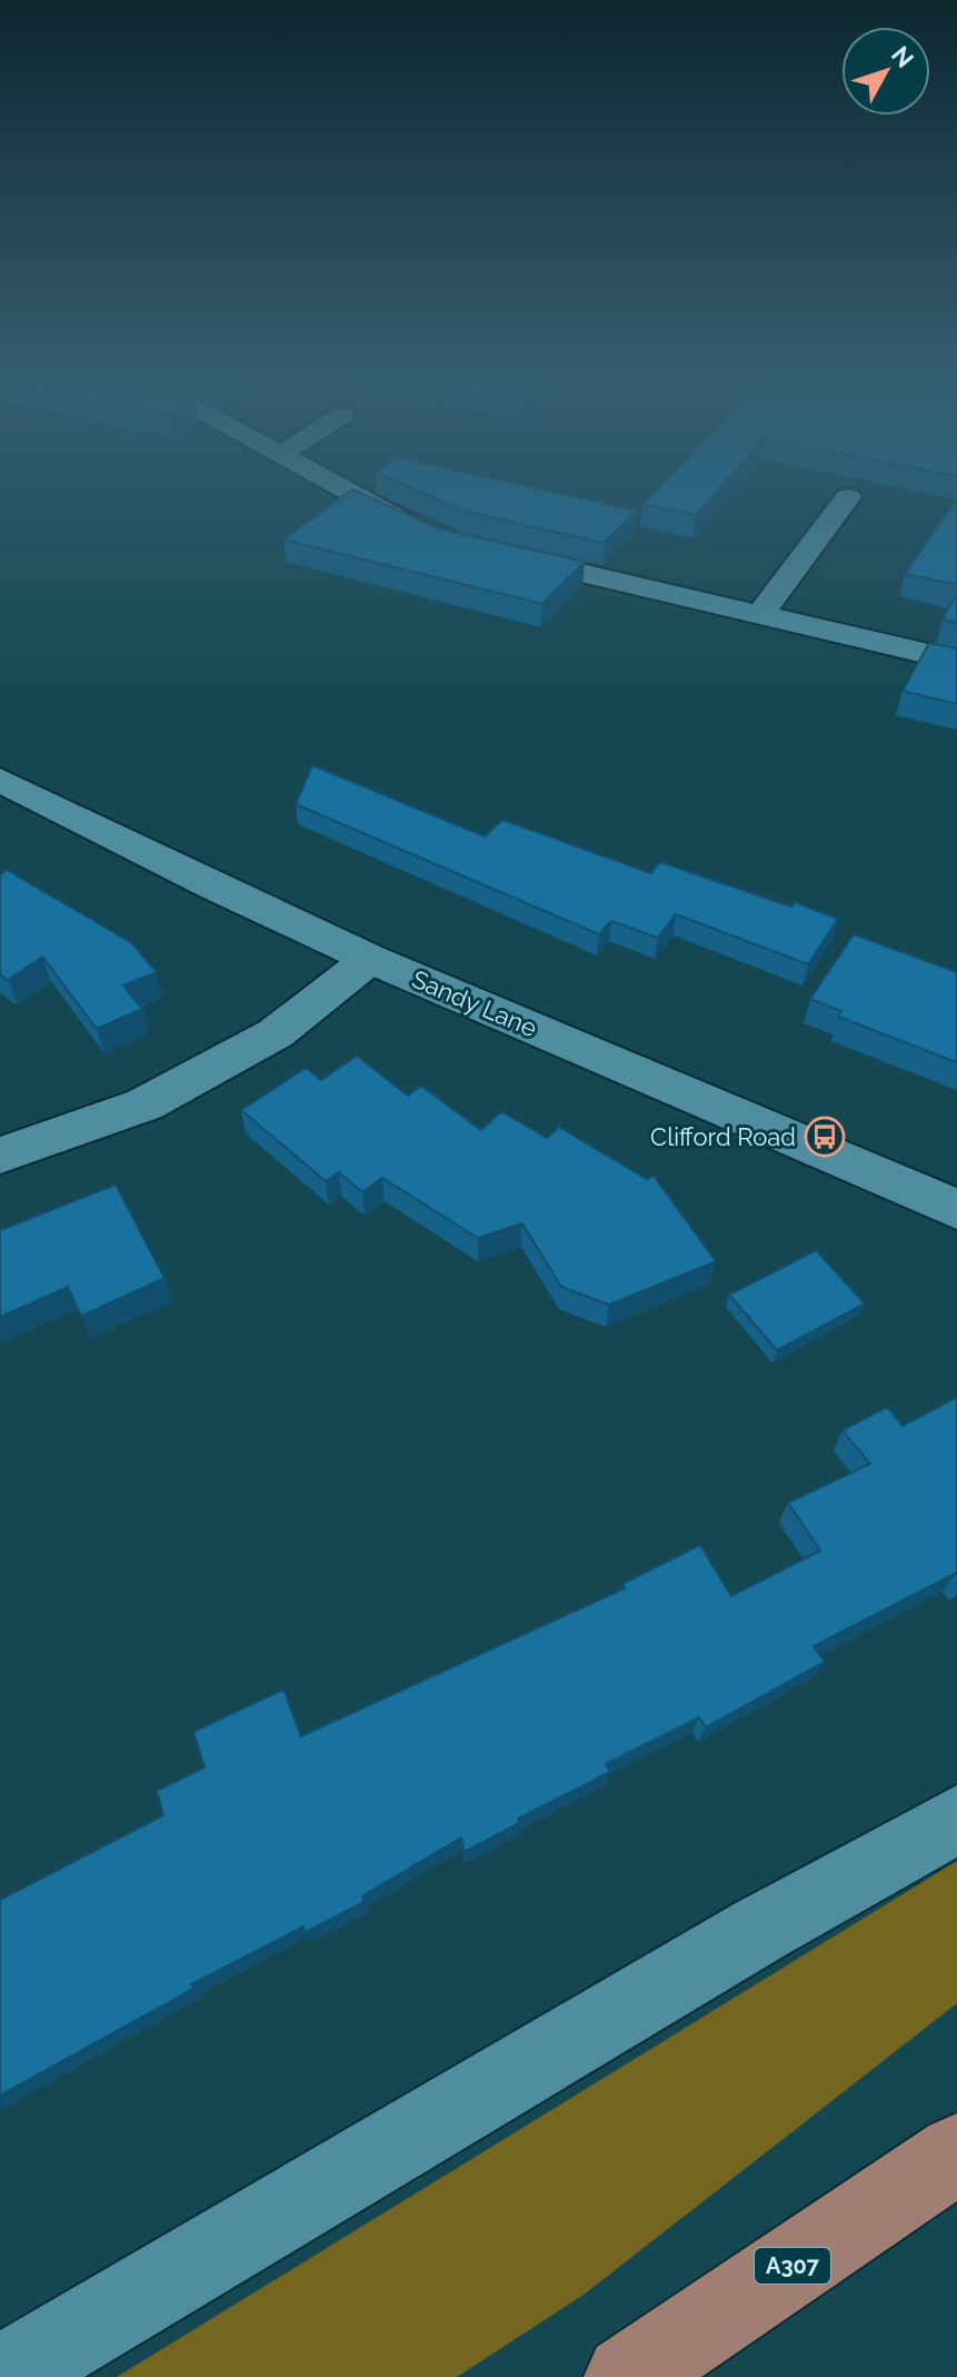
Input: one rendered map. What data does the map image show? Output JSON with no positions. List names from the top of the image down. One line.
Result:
{"streets":{"main road":["A307"],"street":["Sandy Lane"]},"places":{"bus stop":["Clifford Road"]},"north":"top right"}
